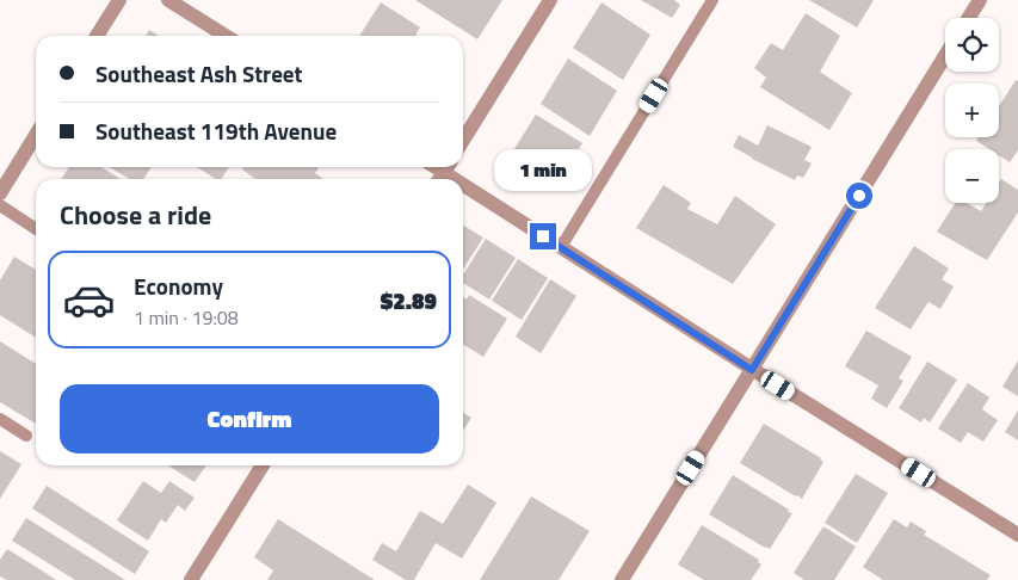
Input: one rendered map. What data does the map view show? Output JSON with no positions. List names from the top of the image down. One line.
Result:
{"page":{"map_buttons":["+","−"],"banner":["Southeast Ash Street","Southeast 119th Avenue"],"bubble":"1 min","heading":"Choose a ride","list":[{"name":"Economy","note":"1 min · 19:08","value":"$2.89"}],"buttons":"Confirm"}}
